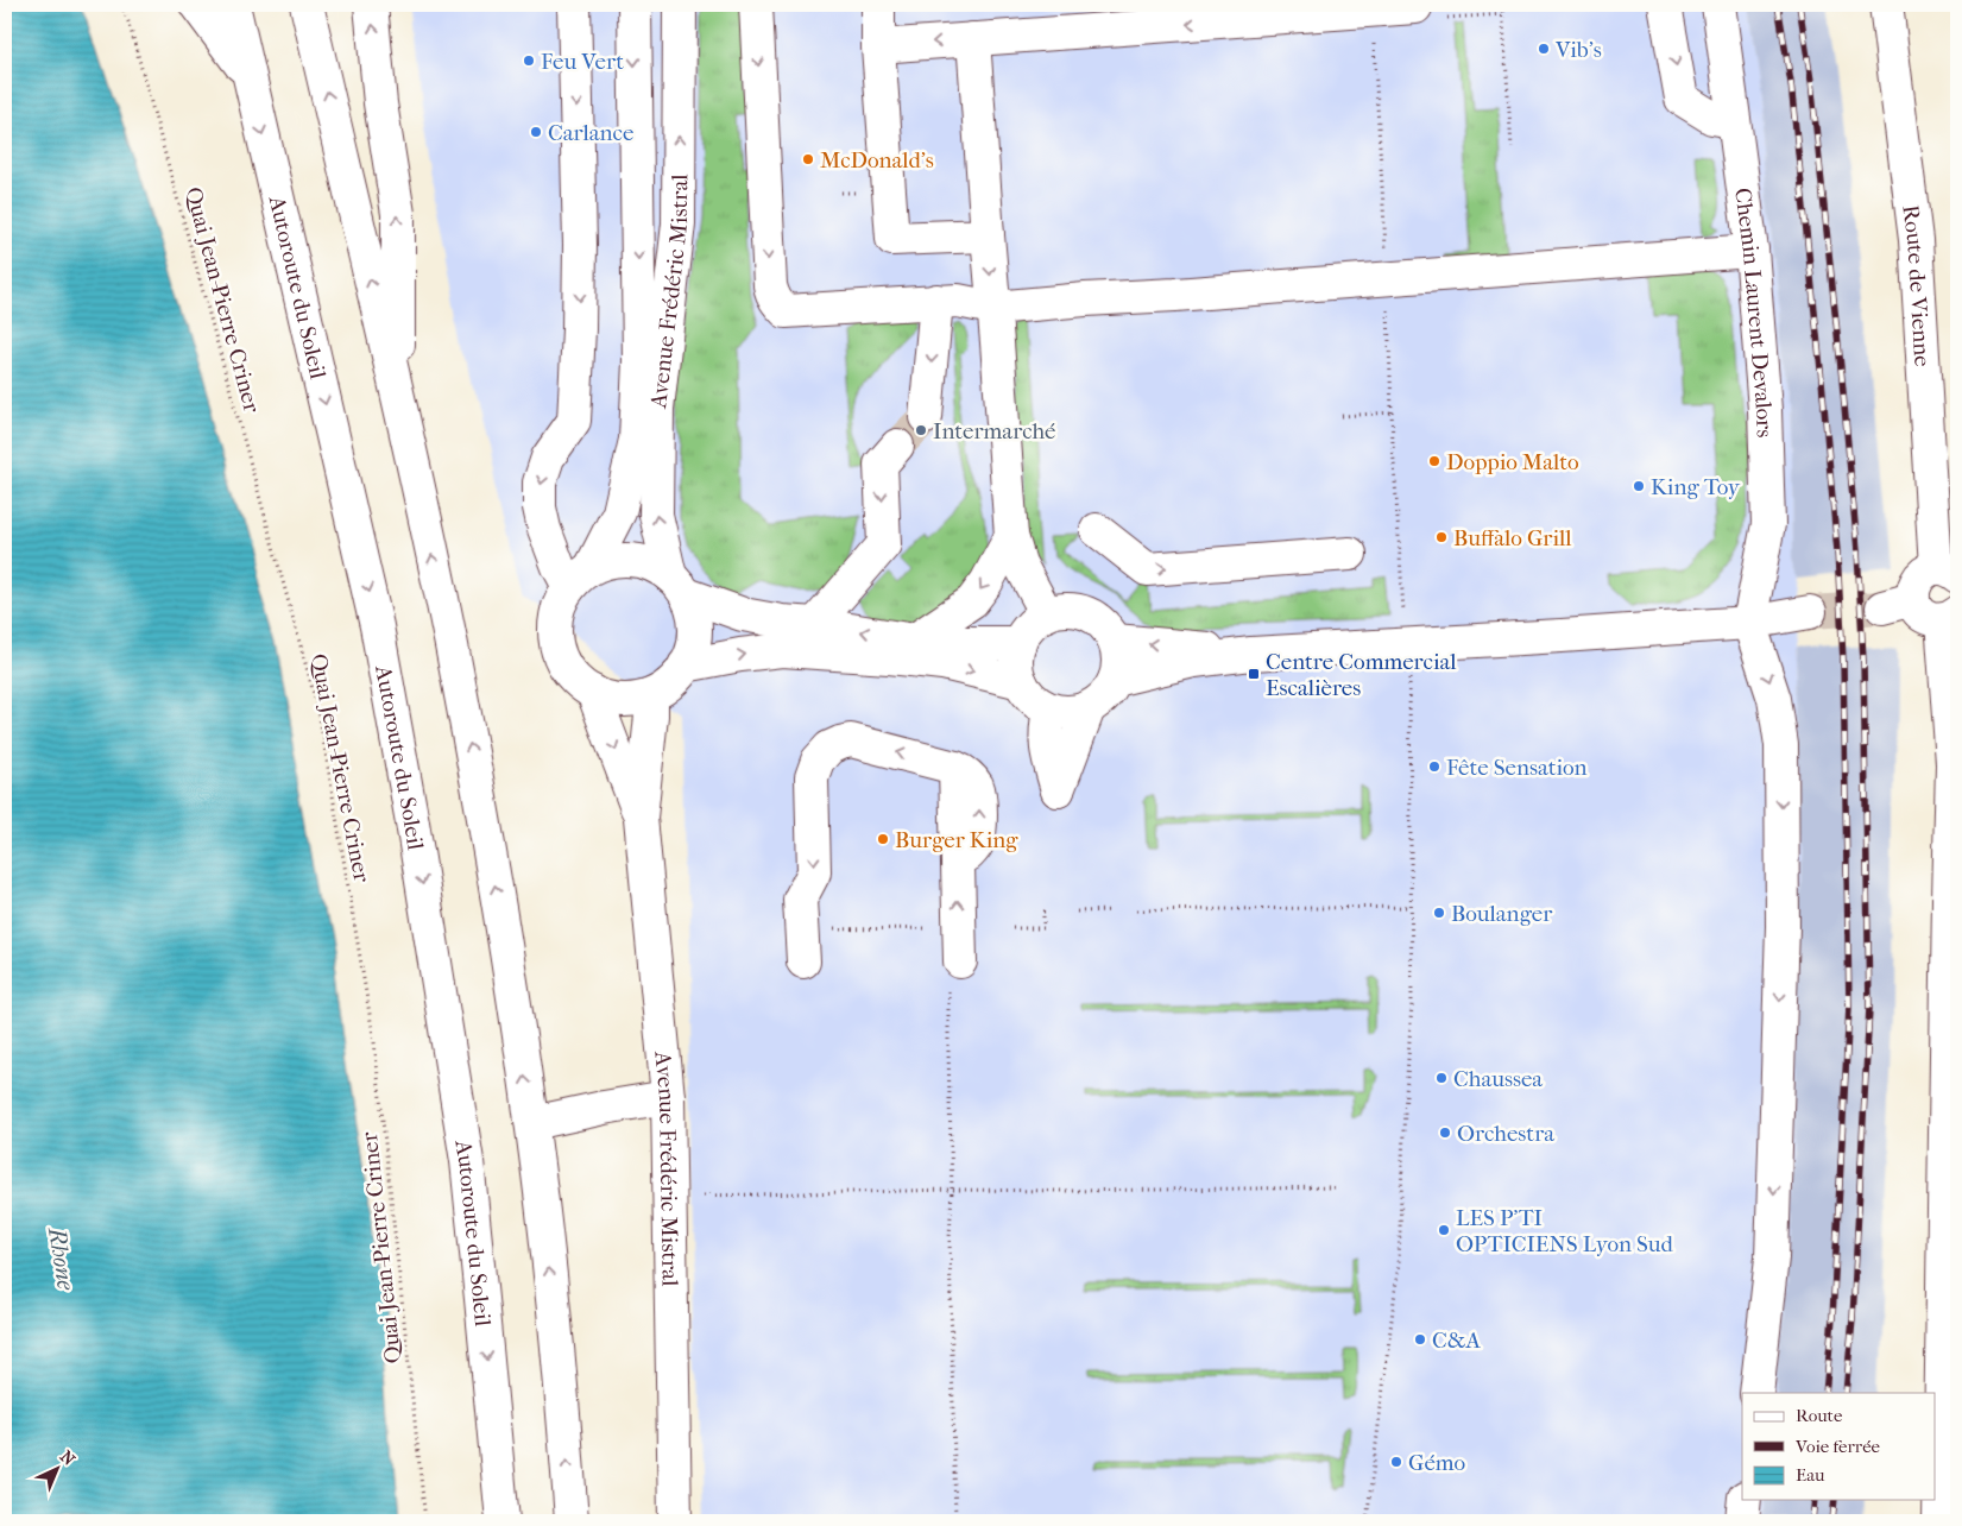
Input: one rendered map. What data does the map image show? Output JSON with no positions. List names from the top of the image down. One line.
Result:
{"streets":{"main road":["Route de Vienne","Autoroute du Soleil","Avenue Frédéric Mistral","Chemin Laurent Devalors"],"path":["Quai Jean-Pierre Criner"]},"water":["Rhone"],"places":{"other":["Vib's","Feu Vert","Carlance","McDonald's","Intermarché","Doppio Malto","King Toy","Buffalo Grill","Fête Sensation","Burger King","Boulanger","Chaussea","Orchestra","LES P’TI OPTICIENS Lyon Sud","C&A","Gémo"],"transit":["Centre Commercial Escalières"]},"legend":["Route","Voie ferrée","Eau"],"north":"top right"}
